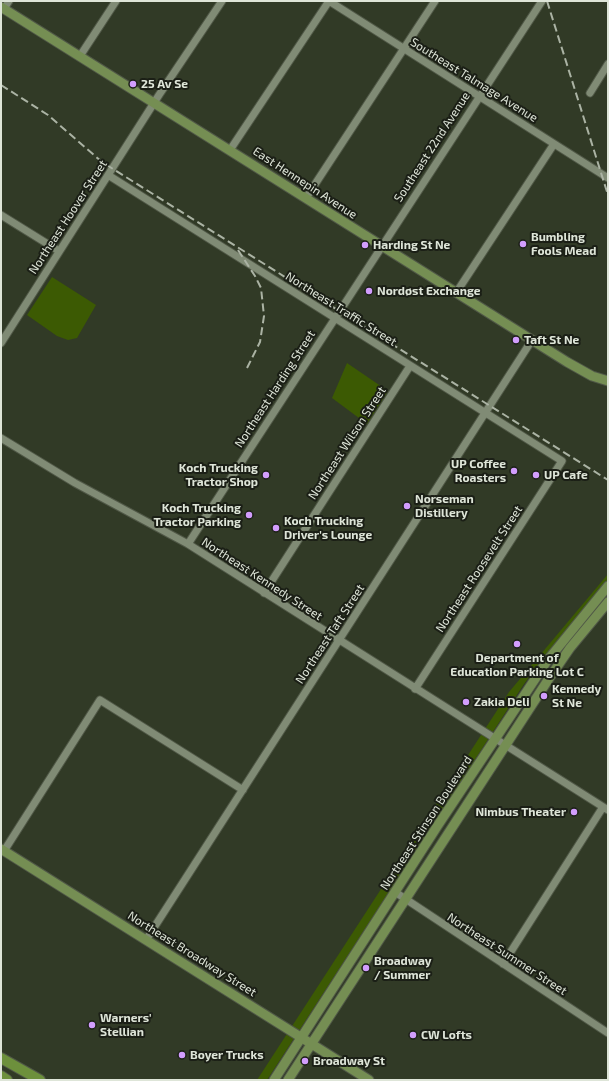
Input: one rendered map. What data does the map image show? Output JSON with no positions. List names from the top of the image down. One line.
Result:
{"streets":{"main road":["East Hennepin Avenue","Northeast Stinson Boulevard","Northeast Broadway Street"],"street":["Southeast Talmage Avenue","Southeast 22nd Avenue","Northeast Hoover Street","Northeast Traffic Street","Northeast Harding Street","Northeast Wilson Street","Northeast Roosevelt Street","Northeast Kennedy Street","Northeast Taft Street","Northeast Summer Street"]},"crossings":[["Southeast Talmage Avenue","Southeast 22nd Avenue"],["Southeast 22nd Avenue","East Hennepin Avenue"],["Southeast 22nd Avenue","Northeast Harding Street"],["East Hennepin Avenue","Northeast Hoover Street"],["East Hennepin Avenue","Northeast Harding Street"],["East Hennepin Avenue","Northeast Taft Street"],["Northeast Hoover Street","Northeast Traffic Street"],["Northeast Traffic Street","Northeast Harding Street"],["Northeast Traffic Street","Northeast Wilson Street"],["Northeast Traffic Street","Northeast Roosevelt Street"],["Northeast Traffic Street","Northeast Taft Street"],["Northeast Harding Street","Northeast Kennedy Street"],["Northeast Wilson Street","Northeast Kennedy Street"],["Northeast Roosevelt Street","Northeast Kennedy Street"],["Northeast Kennedy Street","Northeast Taft Street"],["Northeast Kennedy Street","Northeast Stinson Boulevard"],["Northeast Taft Street","Northeast Broadway Street"],["Northeast Stinson Boulevard","Northeast Broadway Street"],["Northeast Stinson Boulevard","Northeast Summer Street"]],"places":["25 Av Se","Bumbling Fools Mead","Harding St Ne","Nordøst Exchange","Taft St Ne","UP Coffee Roasters","Koch Trucking Tractor Shop","UP Cafe","Norseman Distillery","Koch Trucking Tractor Parking","Koch Trucking Driver's Lounge","Department of Education Parking Lot C","Kennedy St Ne","Zakia Deli","Nimbus Theater","Broadway / Summer","Warners' Stellian","CW Lofts","Boyer Trucks","Broadway St"]}
